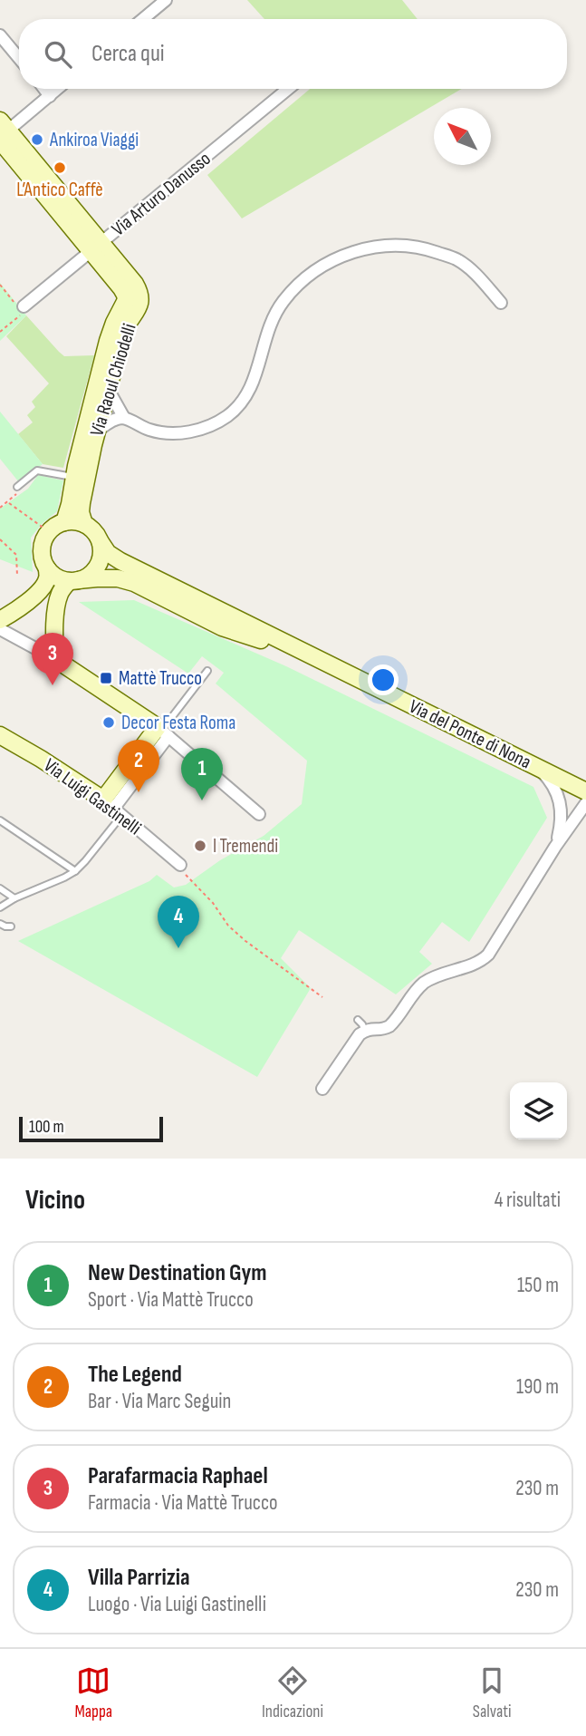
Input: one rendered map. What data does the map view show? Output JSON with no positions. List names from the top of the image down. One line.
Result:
{"streets":{"main road":["Via Raoul Chiodelli","Via del Ponte di Nona","Via Luigi Gastinelli"],"street":["Via Arturo Danusso"]},"crossings":[["Via Arturo Danusso","Via Raoul Chiodelli"],["Via Raoul Chiodelli","Via del Ponte di Nona"]],"places":{"other":["Ankiroa Viaggi","L’Antico Caffè","Decor Festa Roma","I Tremendi"],"transit":["Mattè Trucco"]},"scale_bar":"100 m","north":"top left","page":{"search":"Cerca qui","pins":["3","2","1","4"],"scale":"100 m","heading":["Vicino","4 risultati"],"list":[{"mark":"1","name":"New Destination Gym","note":"Sport · Via Mattè Trucco","value":"150 m"},{"mark":"2","name":"The Legend","note":"Bar · Via Marc Seguin","value":"190 m"},{"mark":"3","name":"Parafarmacia Raphael","note":"Farmacia · Via Mattè Trucco","value":"230 m"},{"mark":"4","name":"Villa Parrizia","note":"Luogo · Via Luigi Gastinelli","value":"230 m"}],"nav":["Mappa","Indicazioni","Salvati"]}}
